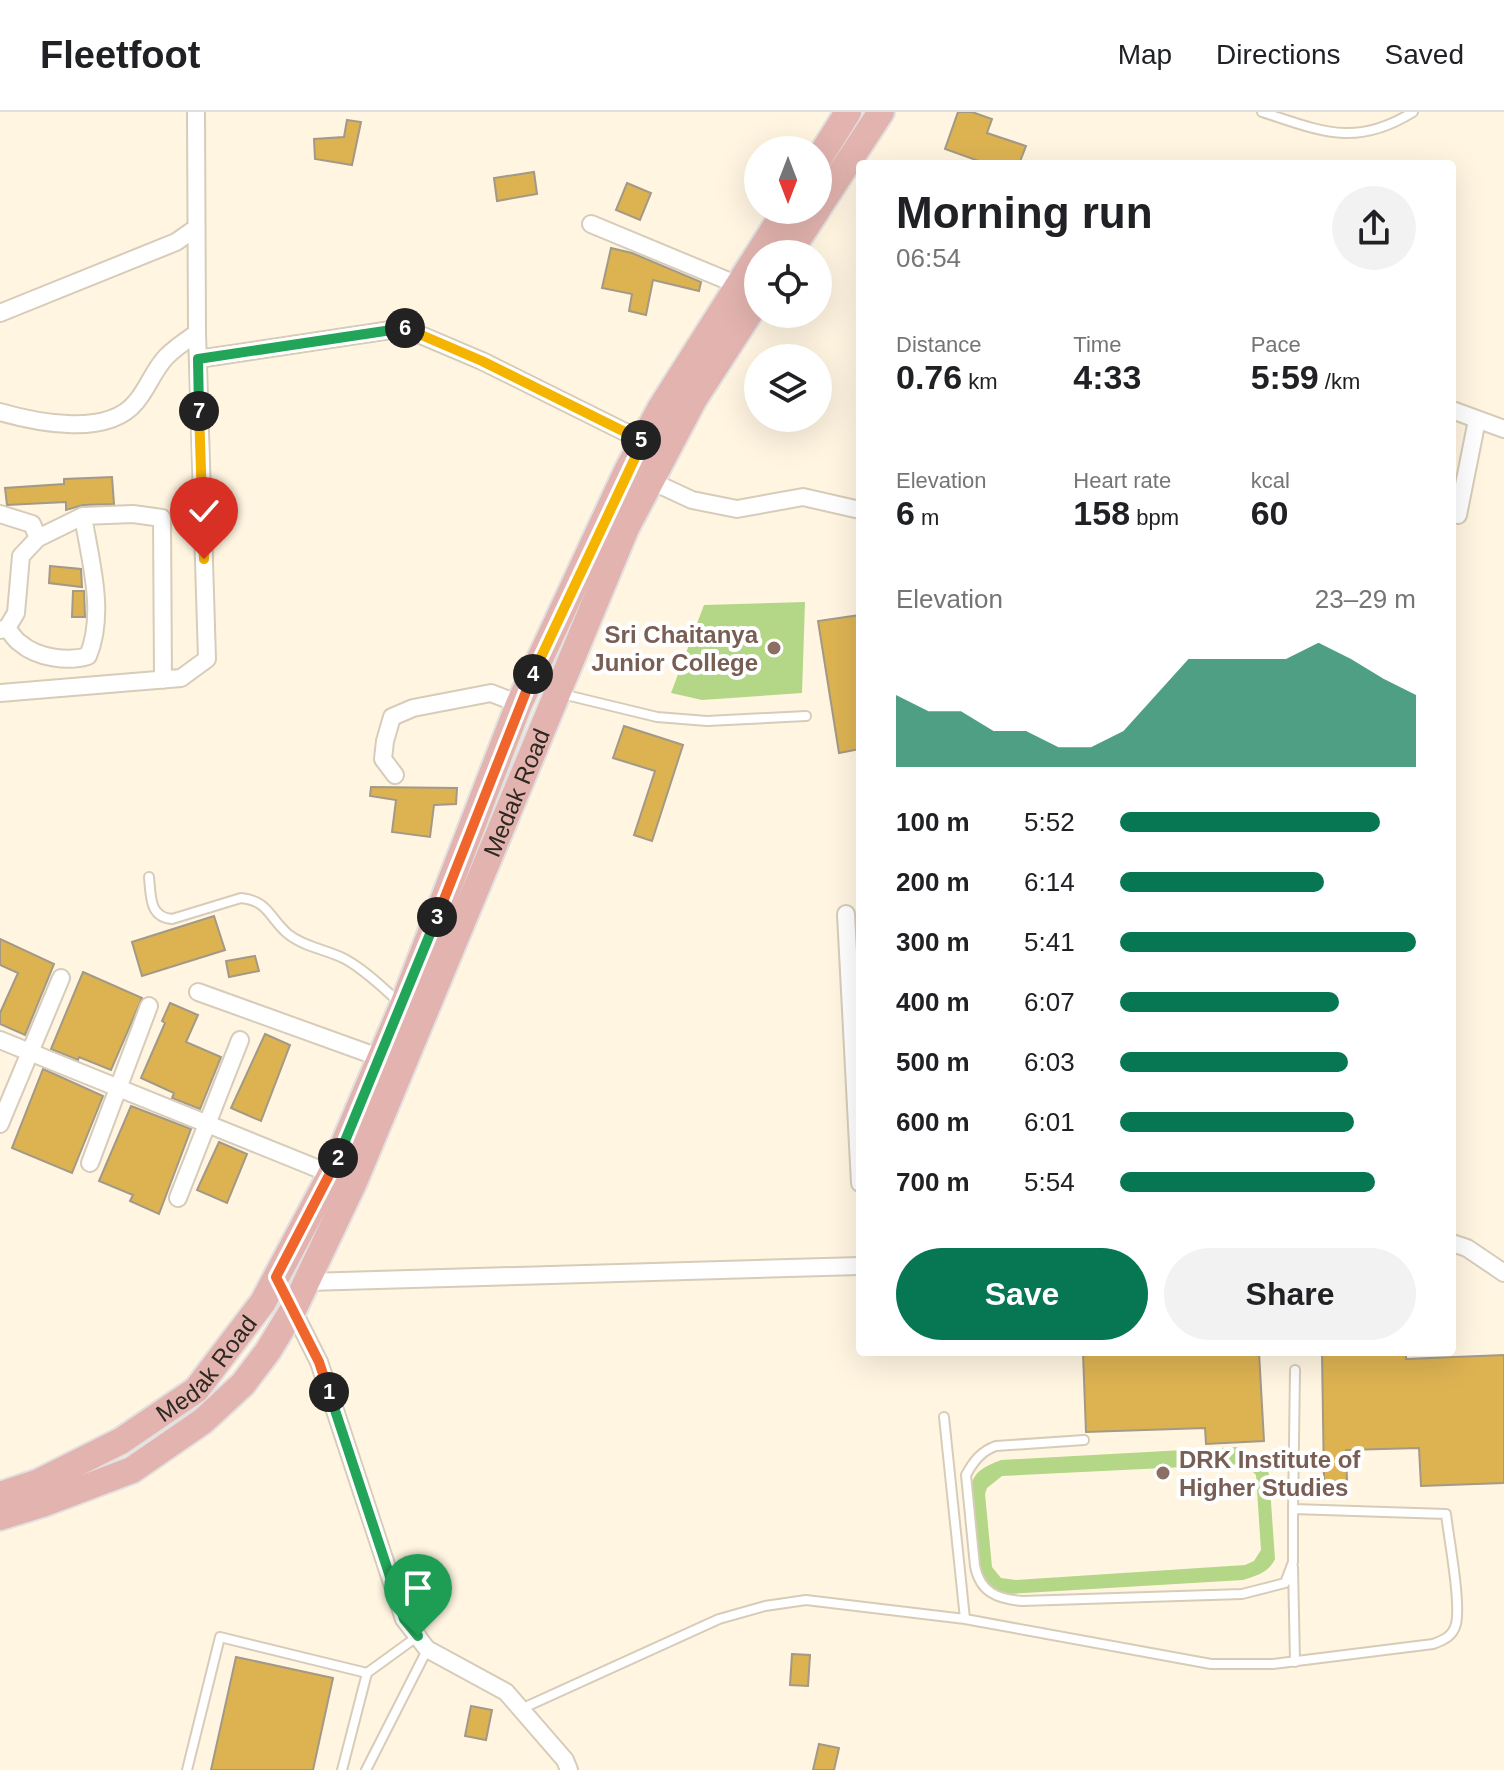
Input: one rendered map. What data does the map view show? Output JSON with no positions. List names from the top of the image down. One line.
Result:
{"streets":{"main road":["Medak Road"]},"places":["Sri Chaitanya Junior College","DRK Institute of Higher Studies"],"north":"bottom","page":{"header":"Fleetfoot","nav":["Map","Directions","Saved"],"heading":["Morning run","06:54"],"stats":[["Distance","0.76 km"],["Time","4:33"],["Pace","5:59 /km"],["Elevation","6 m"],["Heart rate","158 bpm"],["kcal","60"]],"pins":["6","7","5","4","3","2","1"],"chart":["Elevation","23–29 m"],"list":[{"name":"100 m","note":"5:52"},{"name":"200 m","note":"6:14"},{"name":"300 m","note":"5:41"},{"name":"400 m","note":"6:07"},{"name":"500 m","note":"6:03"},{"name":"600 m","note":"6:01"},{"name":"700 m","note":"5:54"}],"buttons":["Save","Share"]}}
